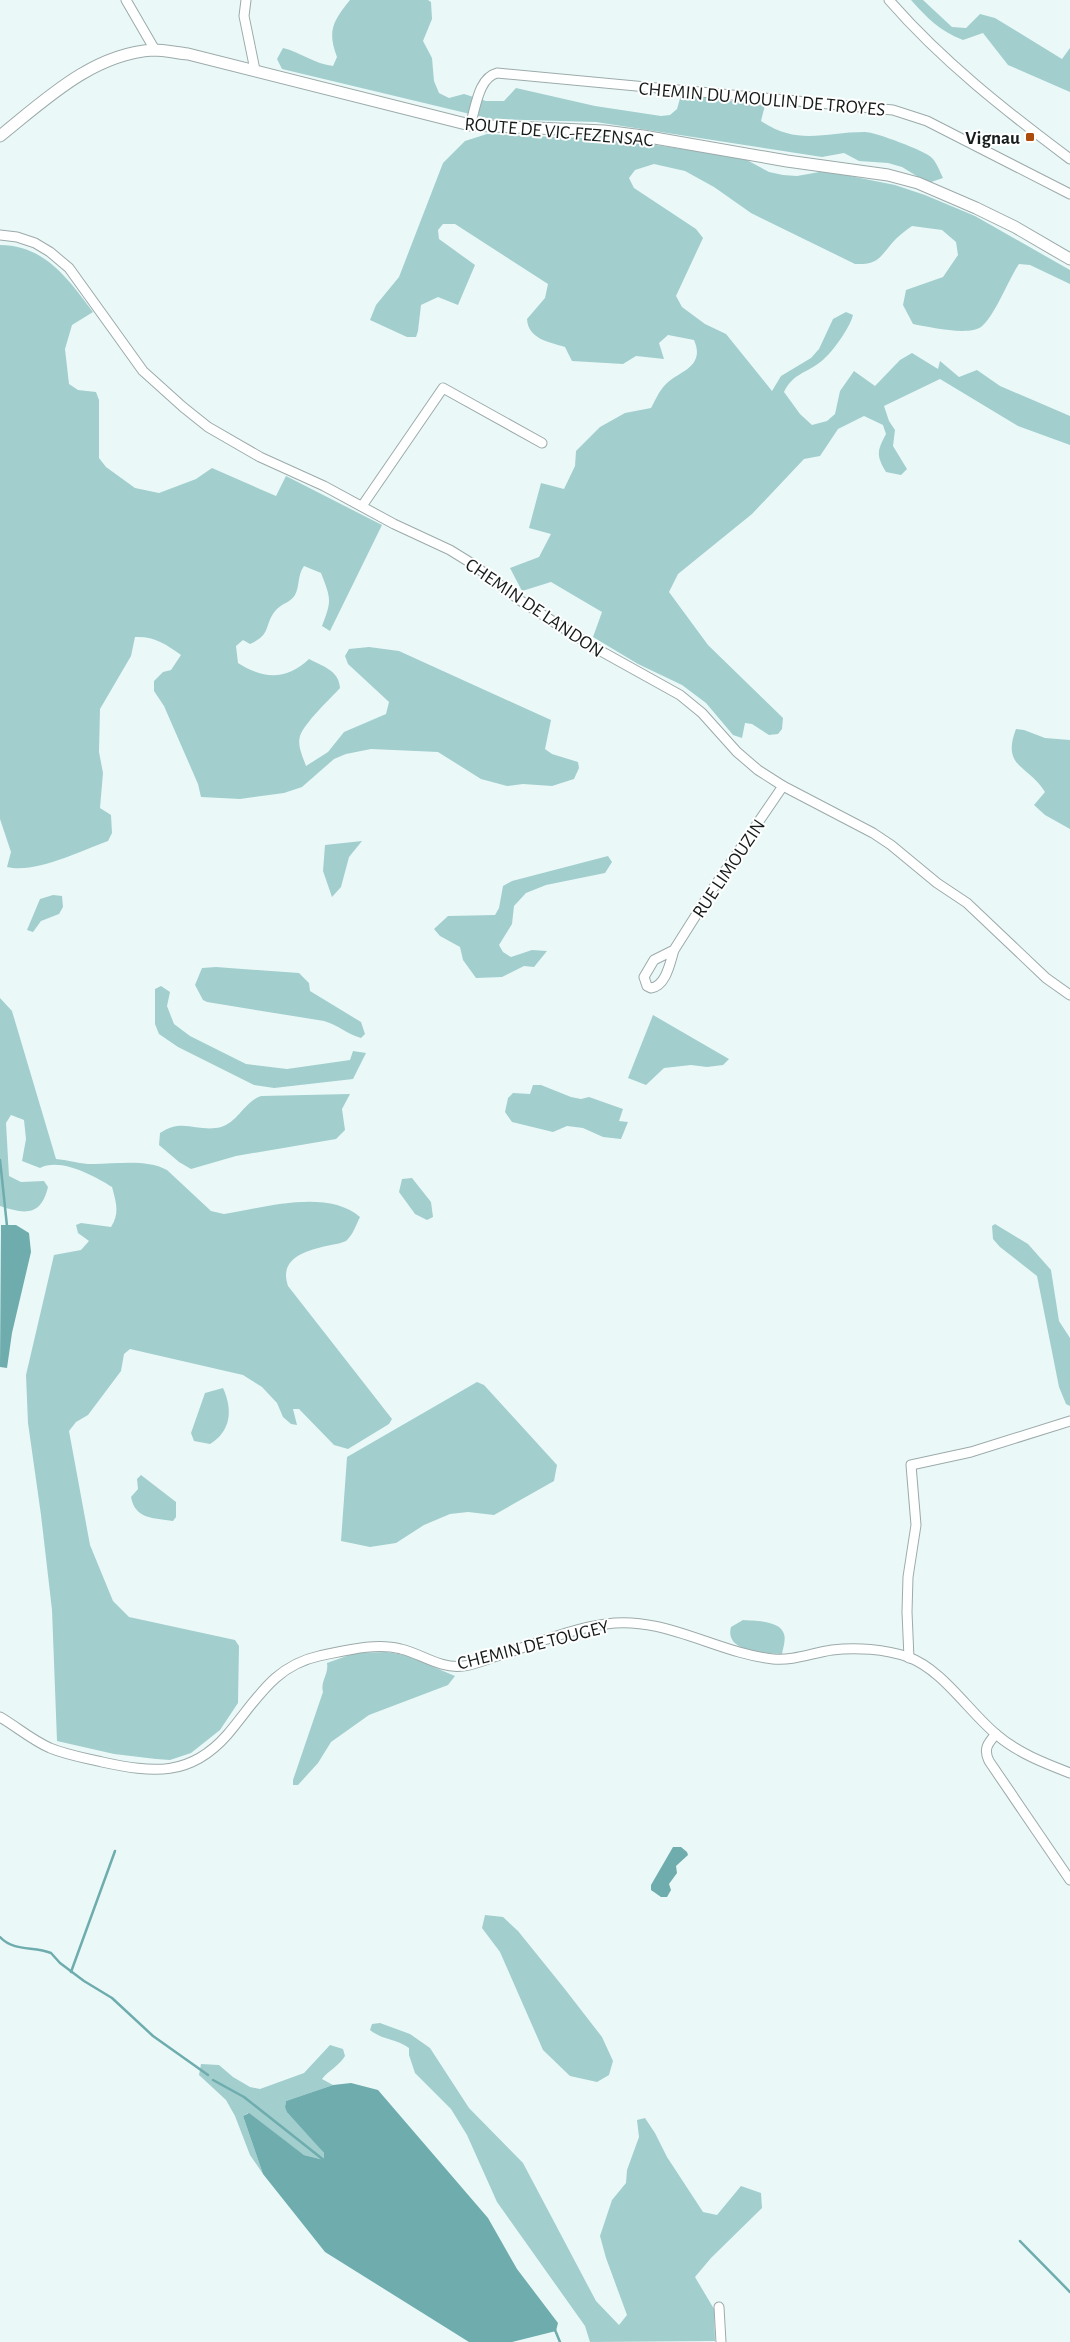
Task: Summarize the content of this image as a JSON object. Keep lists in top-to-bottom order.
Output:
{
  "streets": {
    "main road": ["ROUTE DE VIC-FEZENSAC"],
    "street": [
      "CHEMIN DU MOULIN DE TROYES",
      "CHEMIN DE LANDON",
      "RUE LIMOUZIN",
      "CHEMIN DE TOUGEY"
    ]
  },
  "crossings": [
    ["CHEMIN DU MOULIN DE TROYES", "ROUTE DE VIC-FEZENSAC"],
    ["CHEMIN DE LANDON", "RUE LIMOUZIN"]
  ],
  "places": {
    "transit": ["Vignau"]
  }
}
